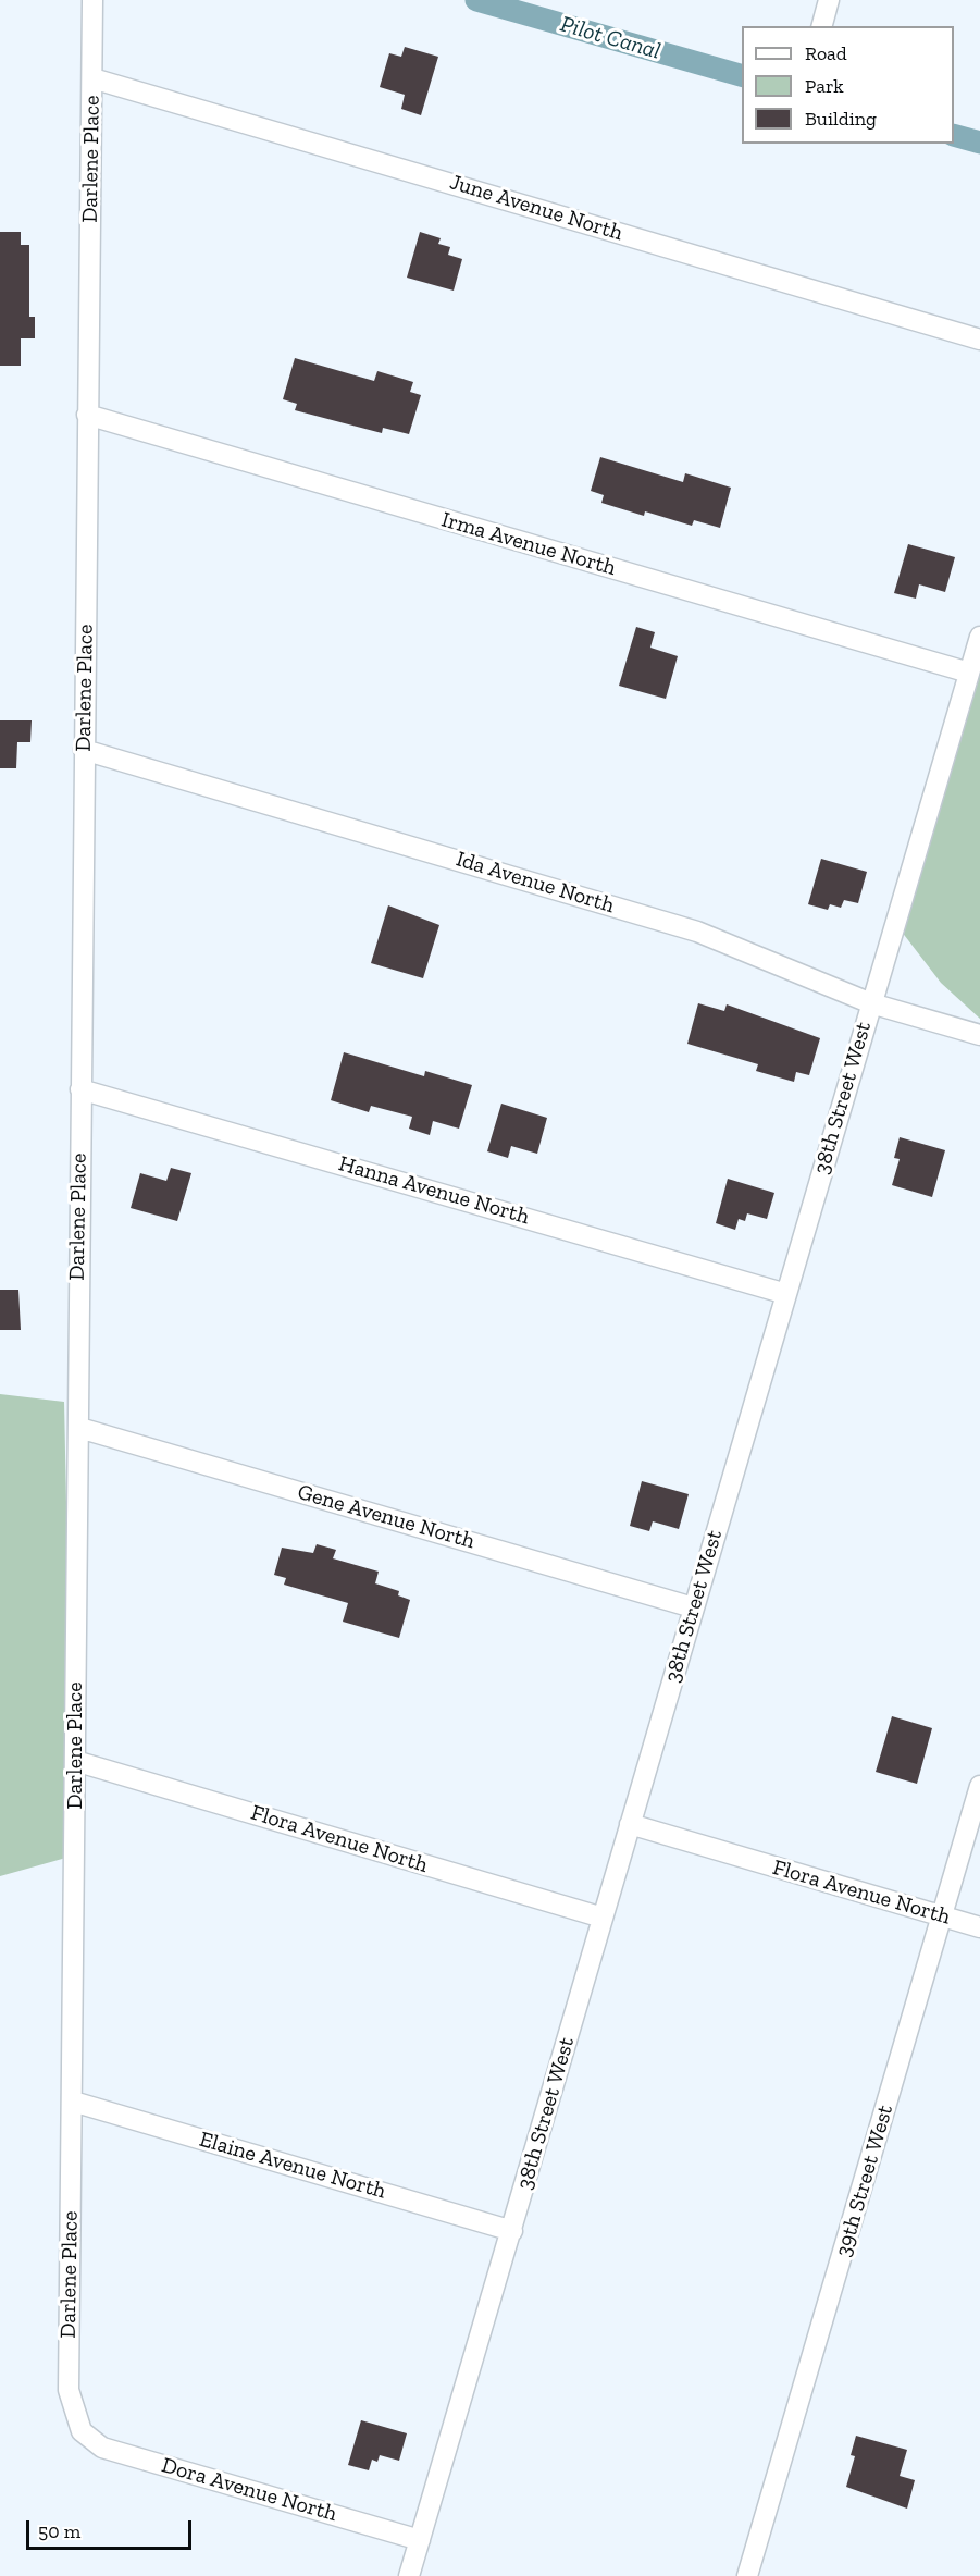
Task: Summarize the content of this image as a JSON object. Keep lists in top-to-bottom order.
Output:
{
  "streets": {
    "street": [
      "Darlene Place",
      "June Avenue North",
      "Irma Avenue North",
      "Ida Avenue North",
      "38th Street West",
      "Hanna Avenue North",
      "Gene Avenue North",
      "Flora Avenue North",
      "Elaine Avenue North",
      "39th Street West",
      "Dora Avenue North"
    ]
  },
  "crossings": [
    ["Darlene Place", "June Avenue North"],
    ["Darlene Place", "Irma Avenue North"],
    ["Darlene Place", "Ida Avenue North"],
    ["Darlene Place", "Hanna Avenue North"],
    ["Darlene Place", "Gene Avenue North"],
    ["Darlene Place", "Flora Avenue North"],
    ["Darlene Place", "Elaine Avenue North"],
    ["Darlene Place", "Dora Avenue North"],
    ["Irma Avenue North", "38th Street West"],
    ["Ida Avenue North", "38th Street West"],
    ["38th Street West", "Hanna Avenue North"],
    ["38th Street West", "Gene Avenue North"],
    ["38th Street West", "Flora Avenue North"],
    ["38th Street West", "Elaine Avenue North"],
    ["38th Street West", "Dora Avenue North"],
    ["Flora Avenue North", "39th Street West"]
  ],
  "water": ["Pilot Canal"],
  "legend": ["Road", "Park", "Building"],
  "scale_bar": "50 m"
}
